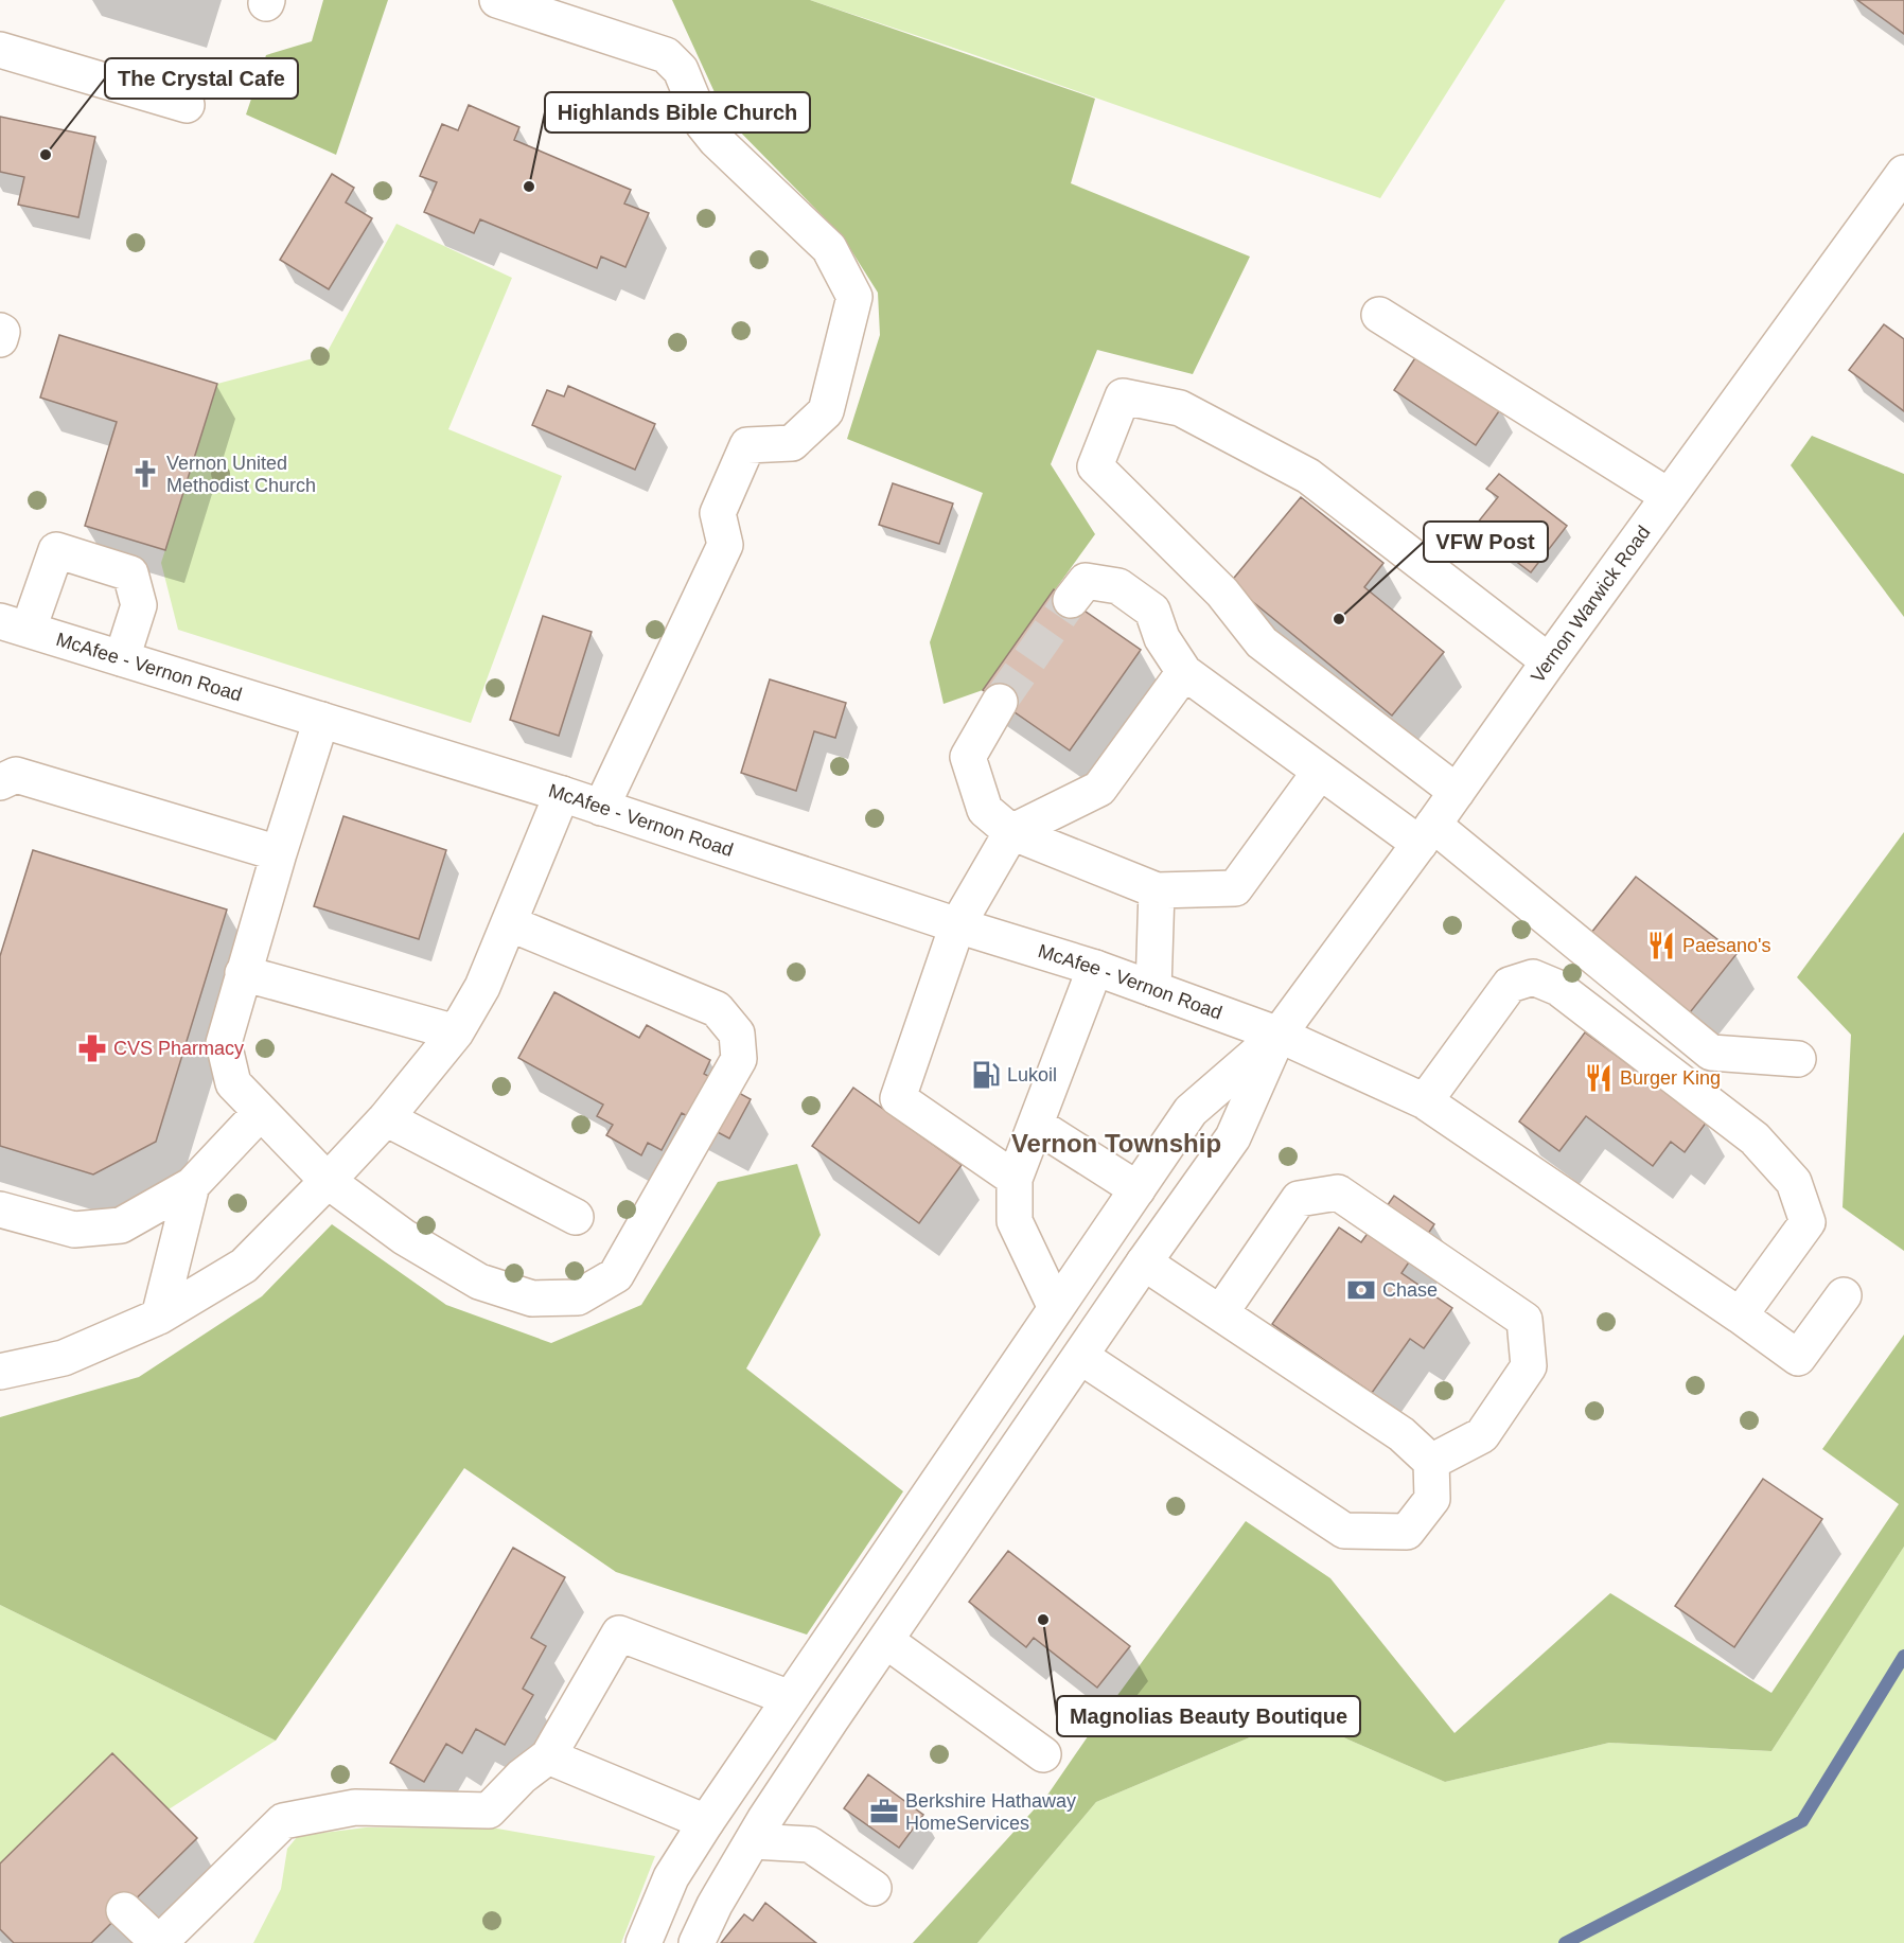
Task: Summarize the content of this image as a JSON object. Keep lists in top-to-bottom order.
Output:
{
  "streets": {
    "main road": ["Vernon Warwick Road", "McAfee - Vernon Road"]
  },
  "crossings": [
    ["Vernon Warwick Road", "McAfee - Vernon Road"]
  ],
  "districts": ["Vernon Township"],
  "places": {
    "other": [
      "The Crystal Cafe",
      "Highlands Bible Church",
      "VFW Post",
      "Magnolias Beauty Boutique"
    ],
    "church": ["Vernon United Methodist Church"],
    "restaurant": ["Paesano's", "Burger King"],
    "pharmacy": ["CVS Pharmacy"],
    "fuel station": ["Lukoil"],
    "bank": ["Chase"],
    "office": ["Berkshire Hathaway HomeServices"]
  }
}
